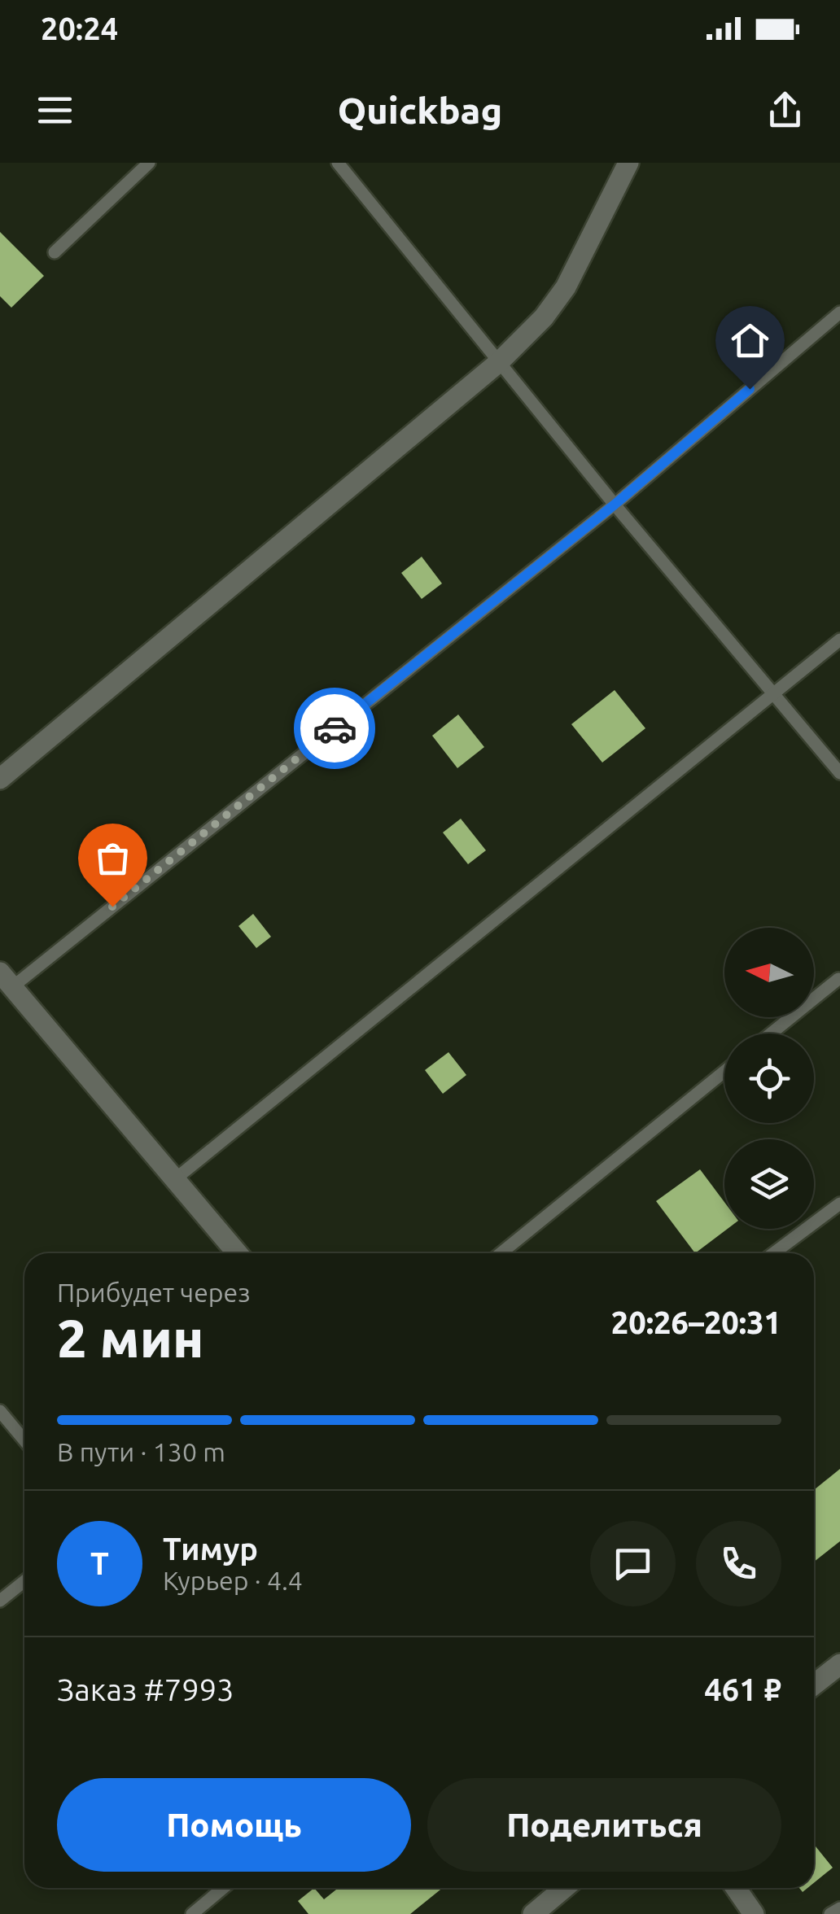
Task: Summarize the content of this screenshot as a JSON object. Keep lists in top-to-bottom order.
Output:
{
  "north": "left",
  "page": {
    "status": "20:24",
    "header": "Quickbag",
    "heading": ["2 мин", "Прибудет через", "20:26–20:31"],
    "panel": [
      "Тимур",
      "Курьер · 4.4",
      "Заказ #7993",
      "461 ₽"
    ],
    "bar": "В пути · 130 m",
    "round": "Т",
    "buttons": ["Помощь", "Поделиться"]
  }
}
